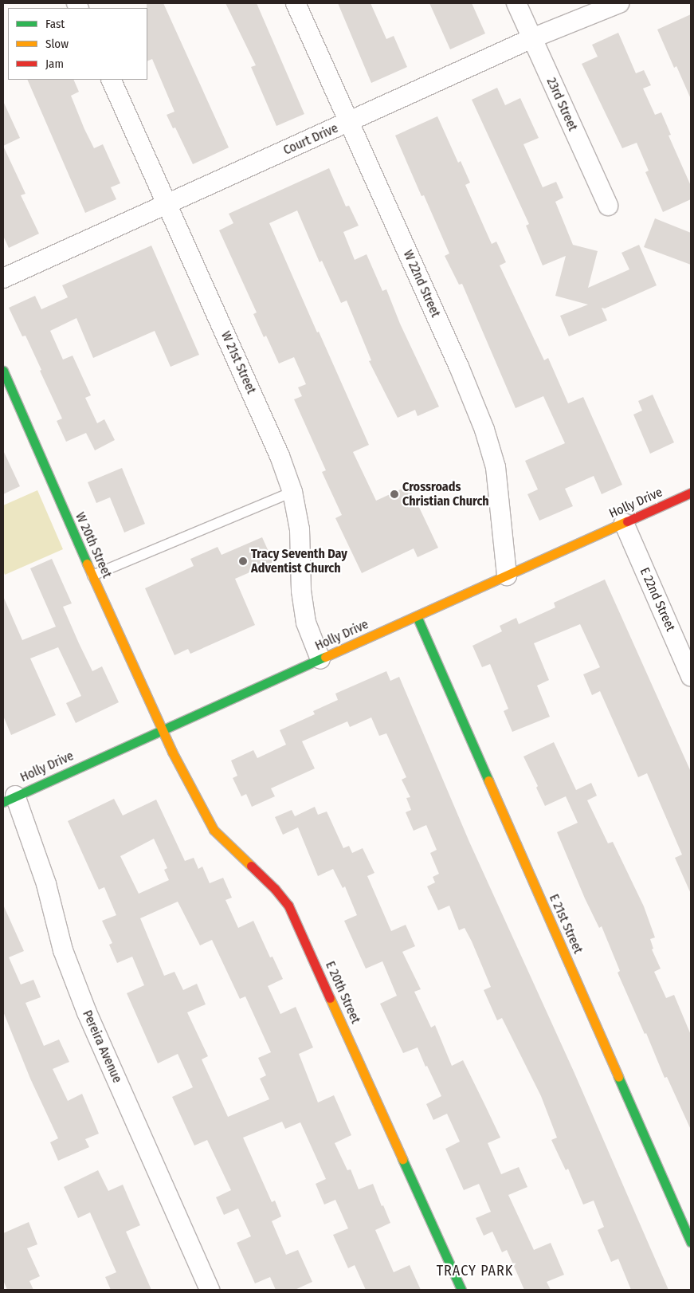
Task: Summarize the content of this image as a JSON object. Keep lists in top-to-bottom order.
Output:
{
  "streets": {
    "street": [
      "23rd Street",
      "Court Drive",
      "W 22nd Street",
      "W 21st Street",
      "Holly Drive",
      "W 20th Street",
      "E 22nd Street",
      "E 21st Street",
      "E 20th Street",
      "Pereira Avenue"
    ]
  },
  "crossings": [
    ["23rd Street", "Court Drive"],
    ["Court Drive", "W 22nd Street"],
    ["Court Drive", "W 21st Street"],
    ["W 22nd Street", "Holly Drive"],
    ["W 21st Street", "Holly Drive"],
    ["Holly Drive", "W 20th Street"],
    ["Holly Drive", "E 22nd Street"],
    ["Holly Drive", "E 21st Street"],
    ["Holly Drive", "E 20th Street"],
    ["Holly Drive", "Pereira Avenue"],
    ["W 20th Street", "E 20th Street"]
  ],
  "districts": ["TRACY PARK"],
  "places": ["Crossroads Christian Church", "Tracy Seventh Day Adventist Church"],
  "legend": ["Fast", "Slow", "Jam"]
}
